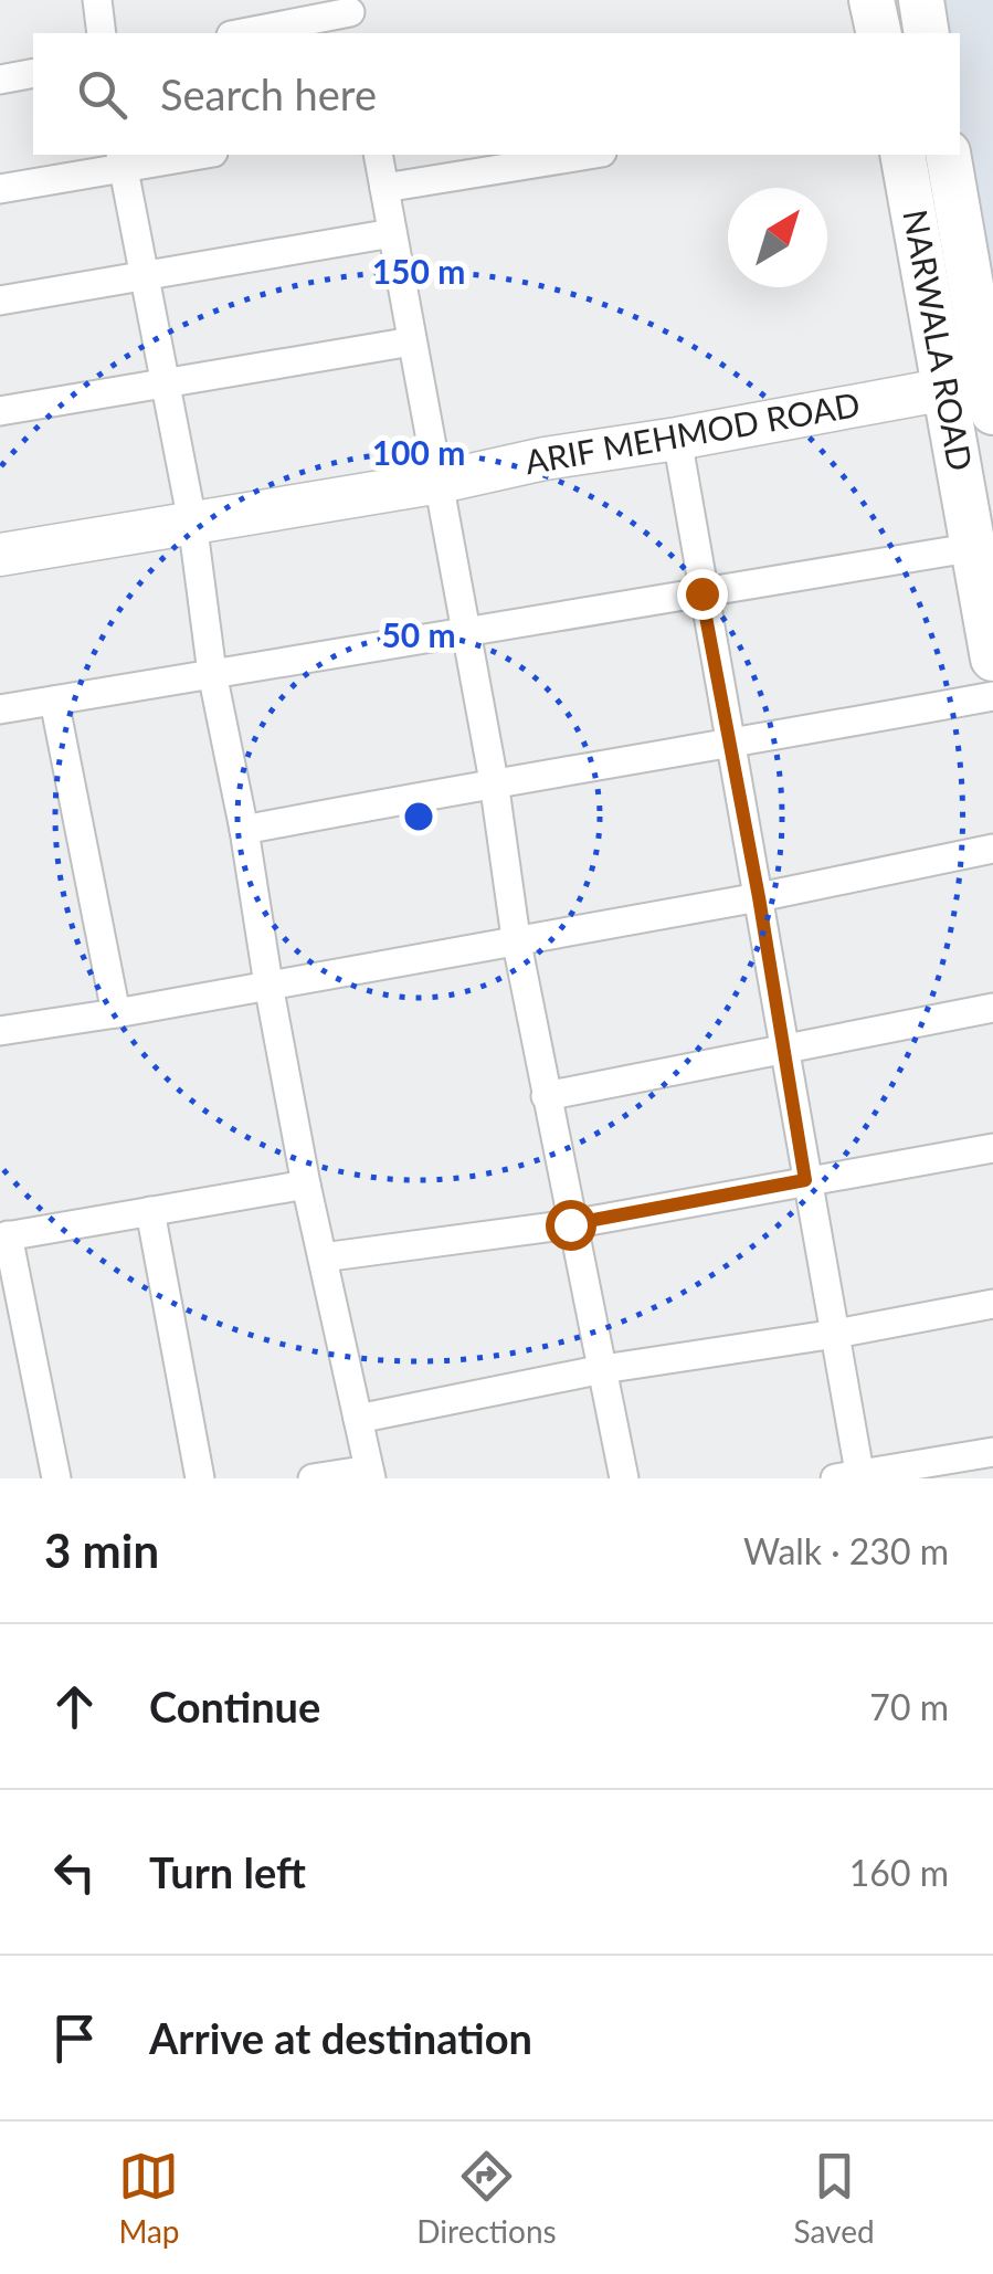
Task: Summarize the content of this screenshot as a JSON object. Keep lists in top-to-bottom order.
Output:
{
  "streets": {
    "main road": ["NARWALA ROAD"],
    "street": ["ARIF MEHMOD ROAD"]
  },
  "crossings": [
    ["NARWALA ROAD", "ARIF MEHMOD ROAD"]
  ],
  "north": "top right",
  "page": {
    "search": "Search here",
    "heading": ["3 min", "Walk · 230 m"],
    "list": [
      ["Continue", "70 m"],
      ["Turn left", "160 m"],
      "Arrive at destination"
    ],
    "nav": ["Map", "Directions", "Saved"]
  },
  "rings": ["150 m", "100 m", "50 m"]
}
